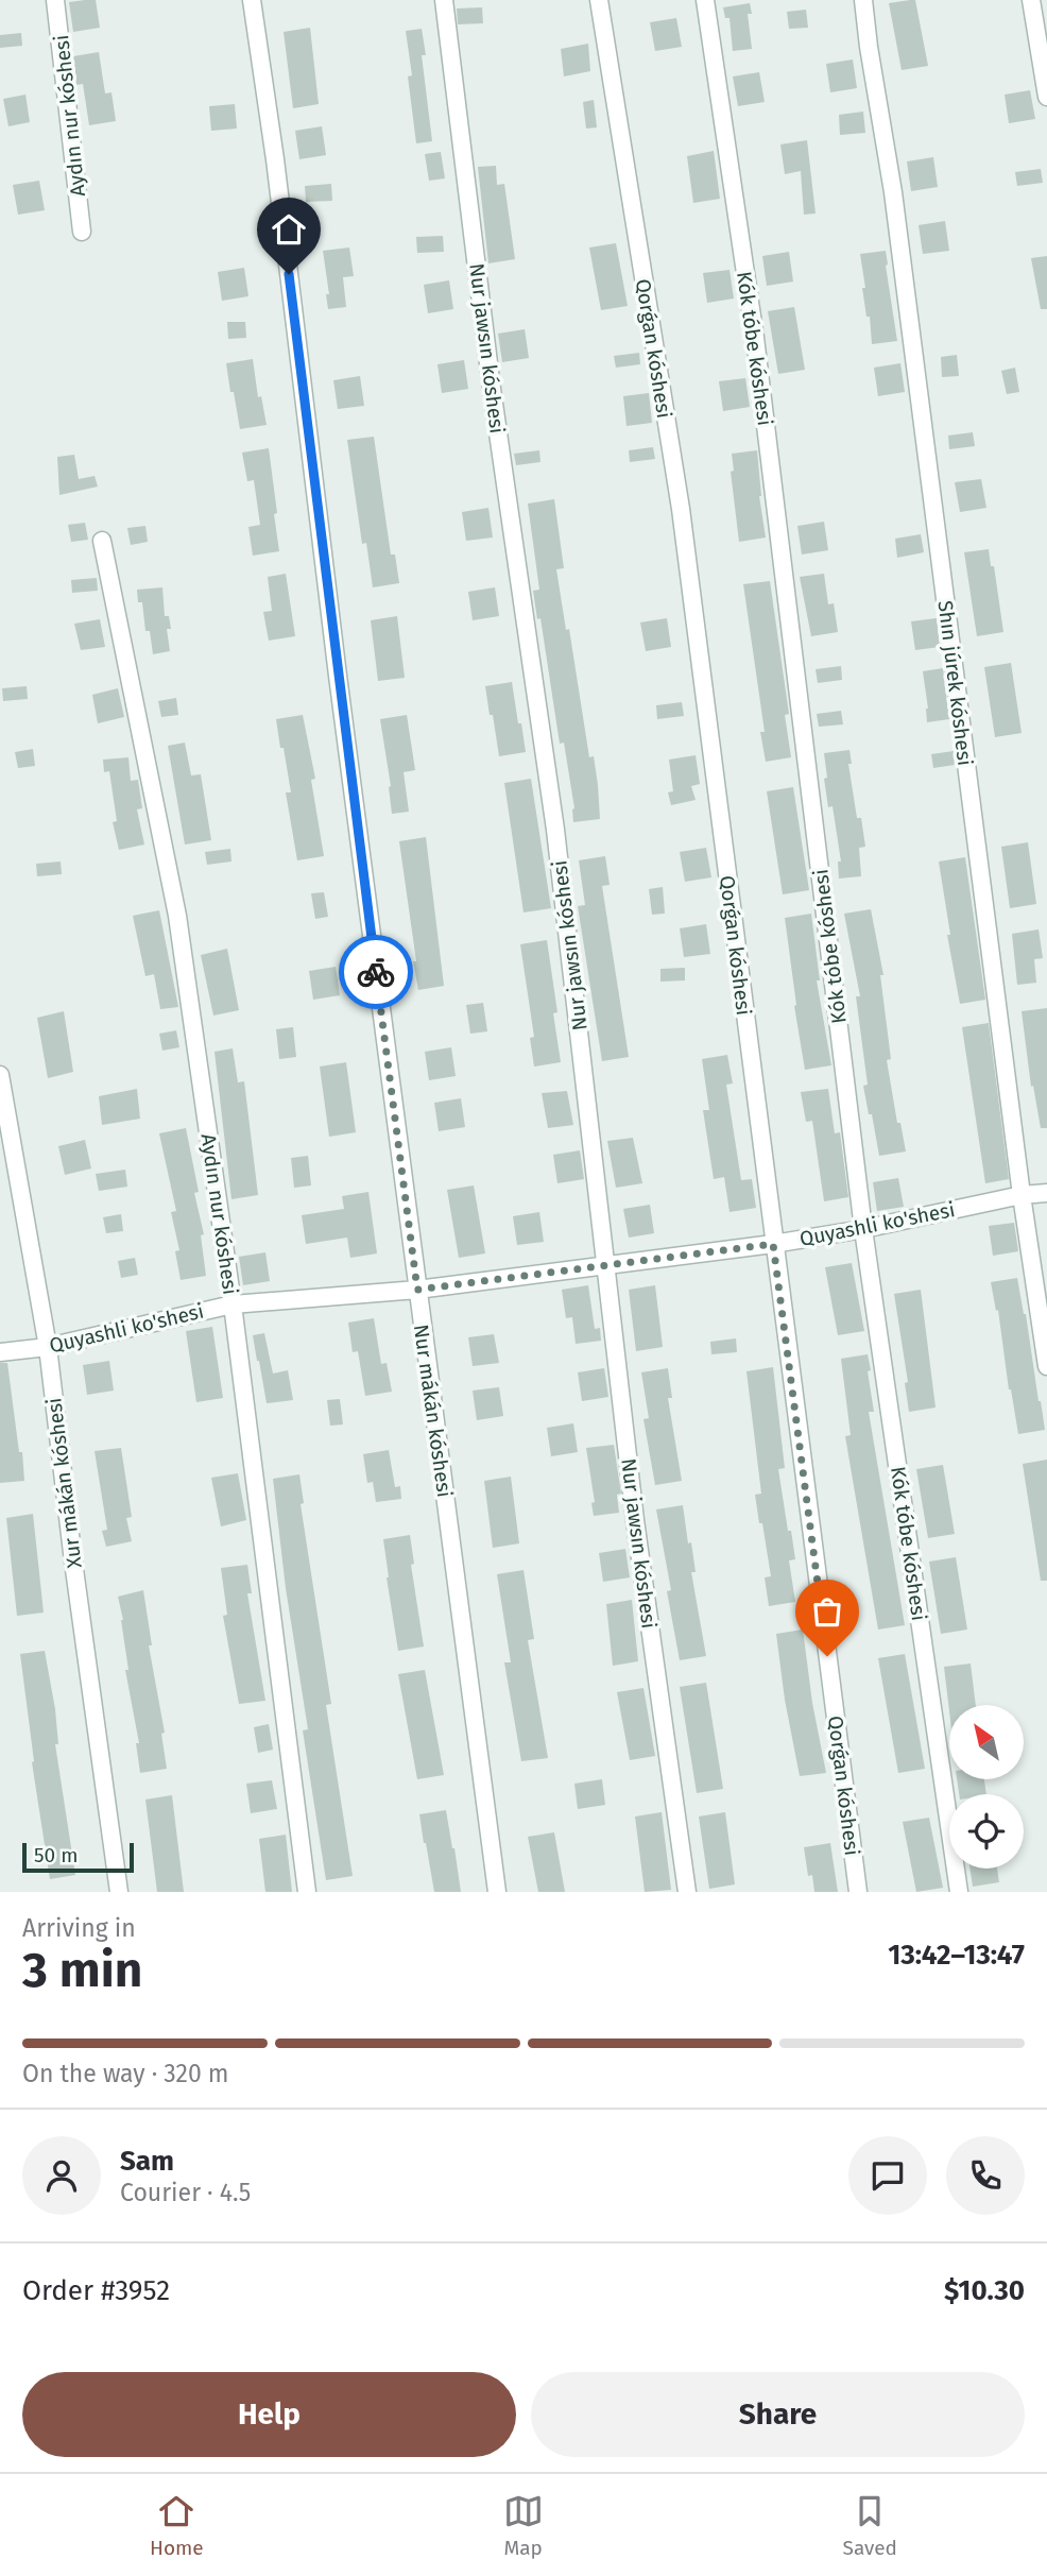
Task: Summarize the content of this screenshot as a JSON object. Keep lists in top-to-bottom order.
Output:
{
  "streets": {
    "street": [
      "Aydın nur kóshesi",
      "Nur jawsın kóshesi",
      "Qorǵan kóshesi",
      "Kók tóbe kóshesi",
      "Shın júrek kóshesi",
      "Quyashli ko'shesi",
      "Nur mákán kóshesi",
      "Xur mákán kóshesi"
    ]
  },
  "crossings": [
    ["Aydın nur kóshesi", "Quyashli ko'shesi"],
    ["Nur jawsın kóshesi", "Quyashli ko'shesi"],
    ["Qorǵan kóshesi", "Quyashli ko'shesi"],
    ["Kók tóbe kóshesi", "Quyashli ko'shesi"],
    ["Shın júrek kóshesi", "Quyashli ko'shesi"],
    ["Quyashli ko'shesi", "Nur mákán kóshesi"],
    ["Quyashli ko'shesi", "Xur mákán kóshesi"]
  ],
  "scale_bar": "50 m",
  "north": "top left",
  "page": {
    "scale": "50 m",
    "heading": ["3 min", "Arriving in", "13:42–13:47"],
    "panel": [
      "Sam",
      "Courier · 4.5",
      "Order #3952",
      "$10.30"
    ],
    "bar": "On the way · 320 m",
    "buttons": ["Help", "Share"],
    "tabs": ["Home", "Map", "Saved"]
  }
}
